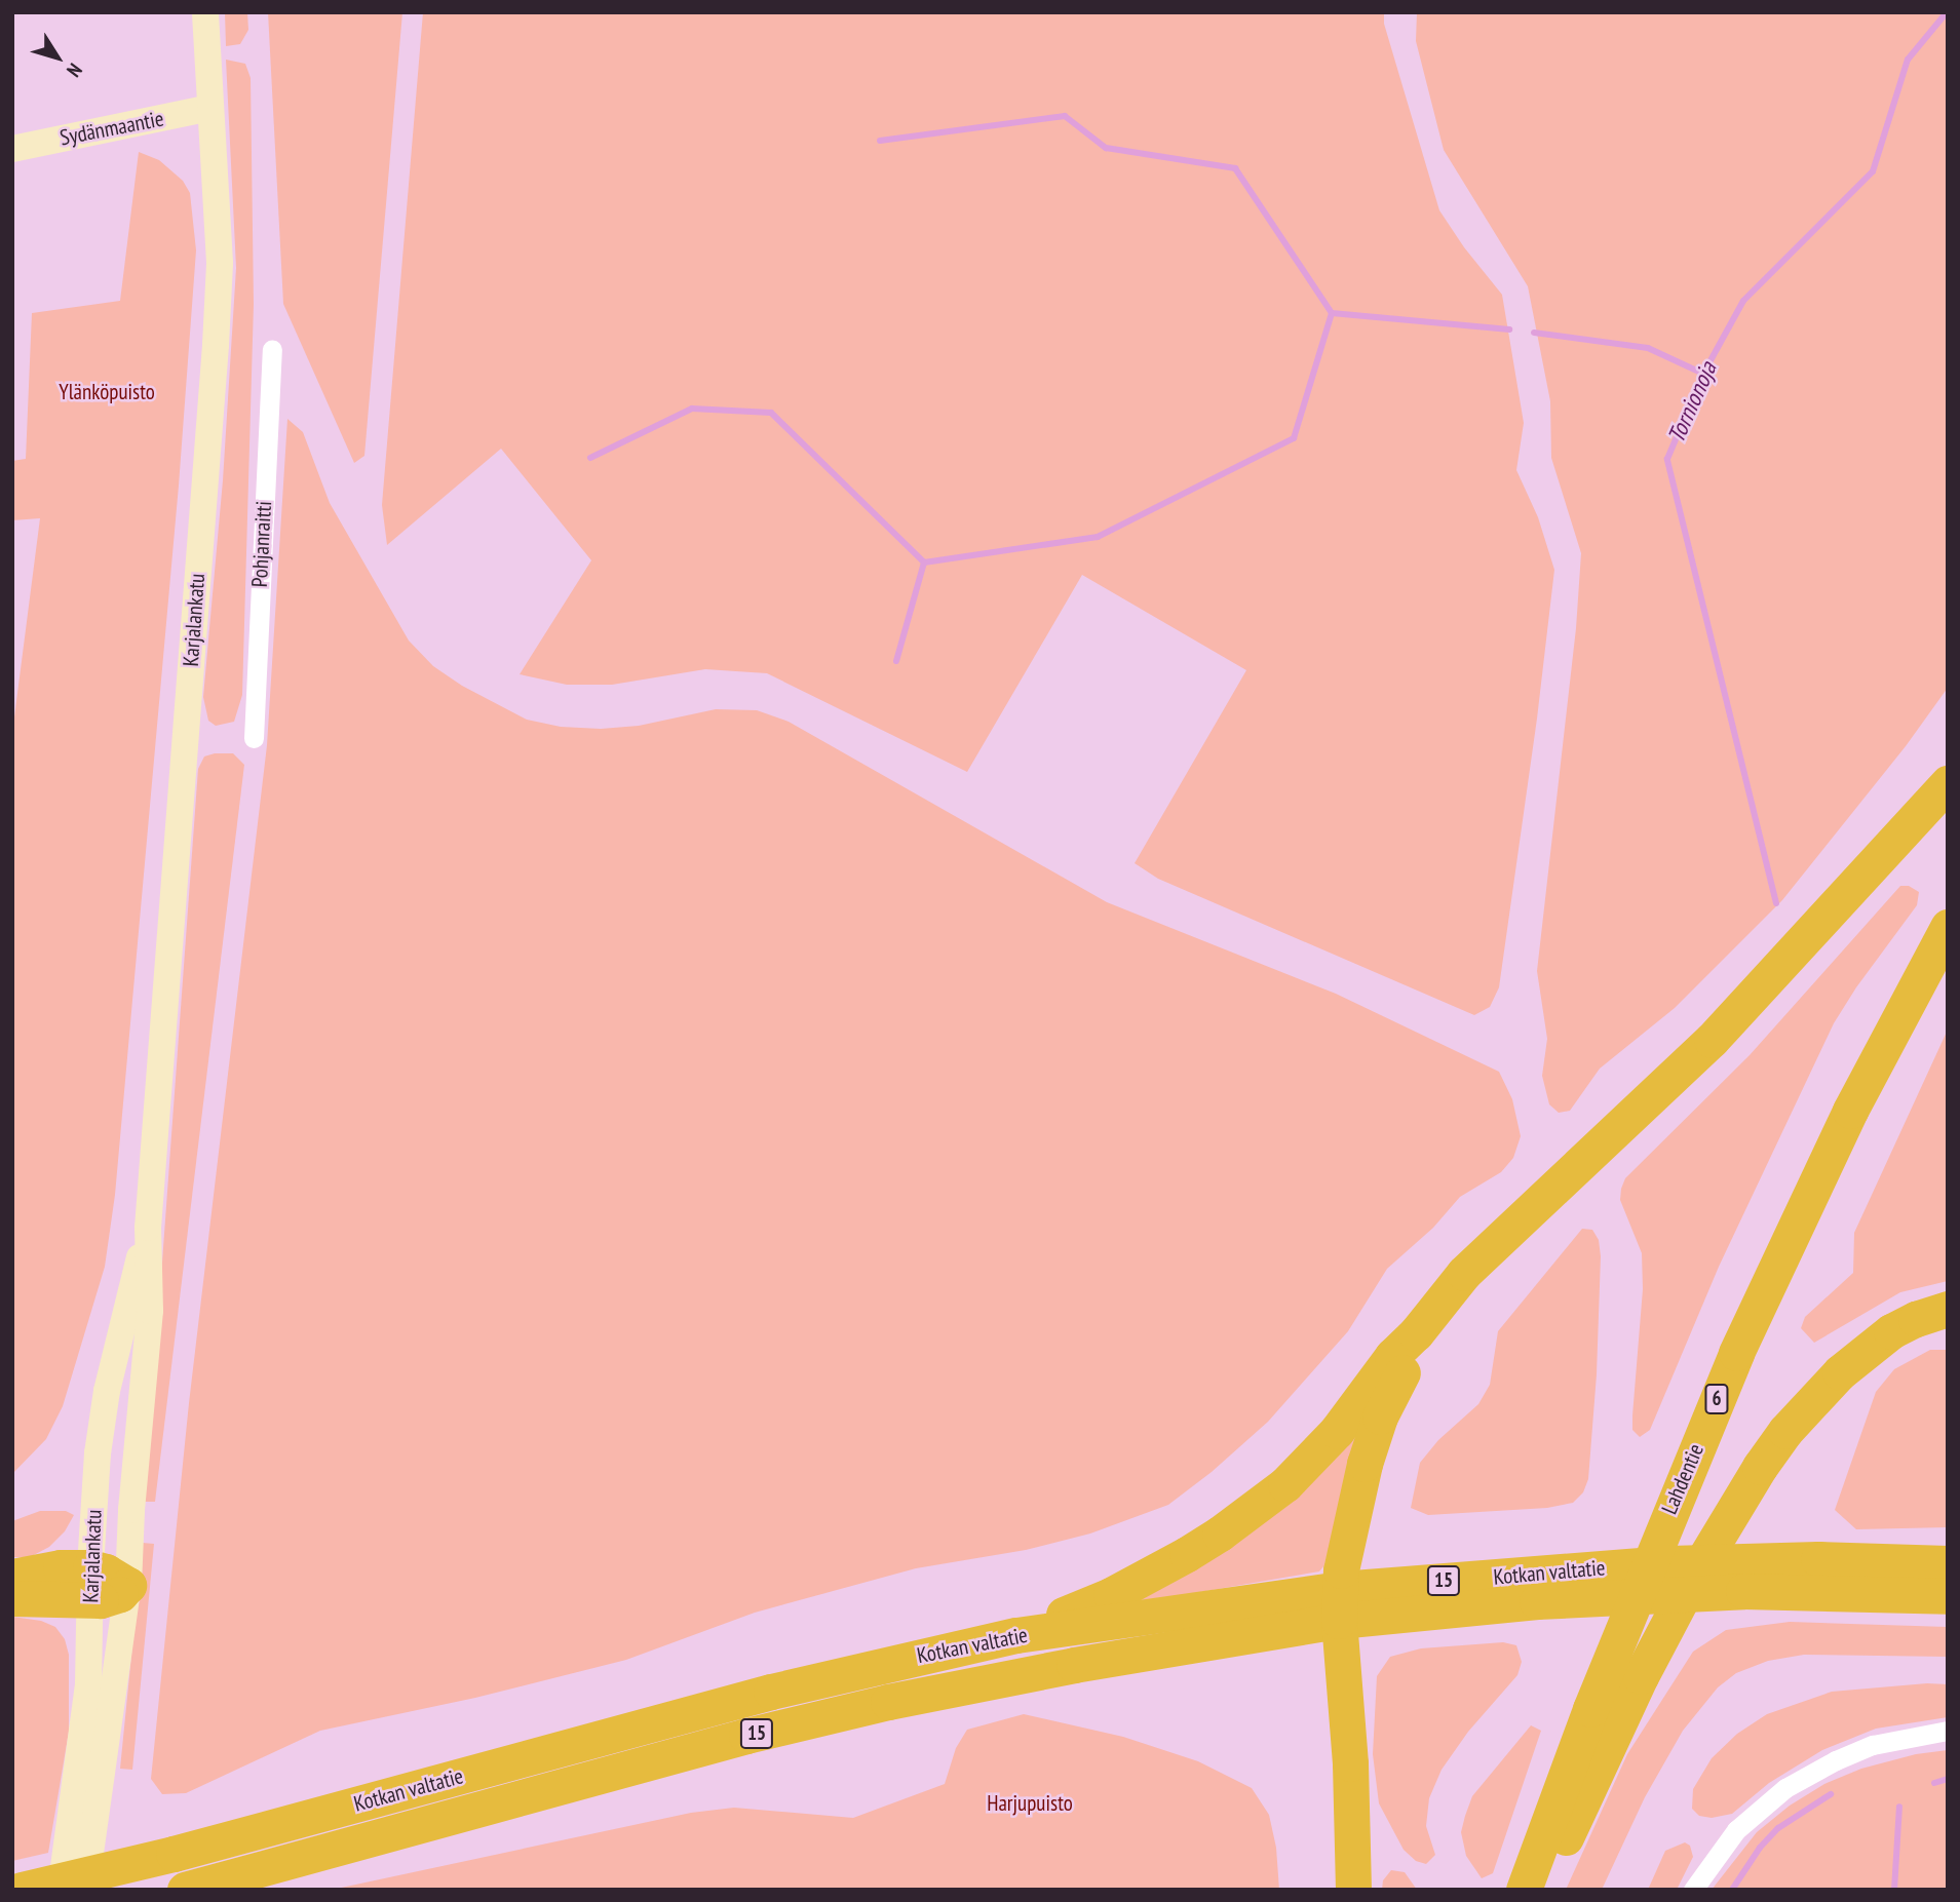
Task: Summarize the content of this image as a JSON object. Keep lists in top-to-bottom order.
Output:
{
  "streets": {
    "highway": [
      "6",
      "Lahdentie",
      "Kotkan valtatie",
      "15"
    ],
    "main road": ["Sydänmaantie", "Karjalankatu"],
    "street": ["Pohjanraitti"]
  },
  "crossings": [
    ["Sydänmaantie", "Karjalankatu"]
  ],
  "water": ["Tornionoja"],
  "parks": ["Ylänköpuisto", "Harjupuisto"],
  "north": "bottom right"
}
